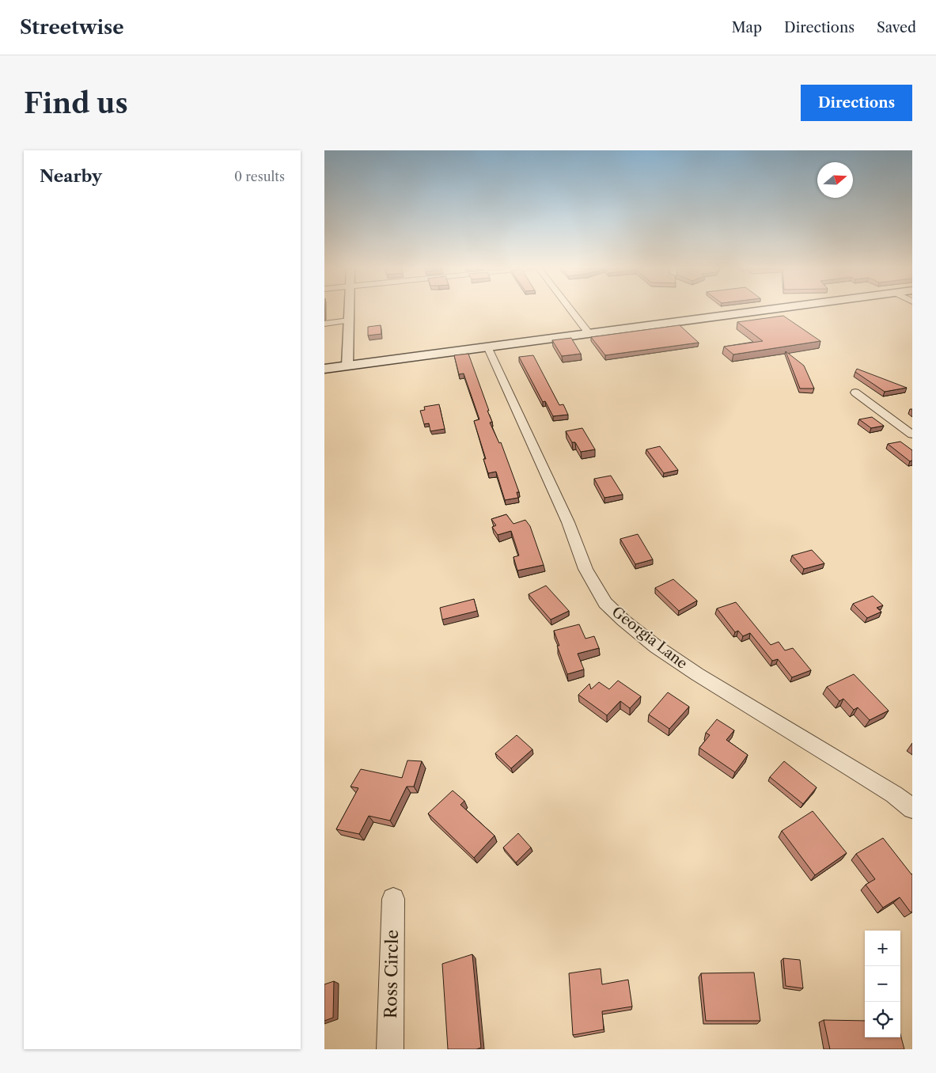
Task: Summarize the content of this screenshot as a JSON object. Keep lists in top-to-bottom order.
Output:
{
  "streets": {
    "street": ["Georgia Lane", "Ross Circle"]
  },
  "north": "right",
  "page": {
    "header": "Streetwise",
    "nav": ["Map", "Directions", "Saved"],
    "buttons": "Directions",
    "title": "Find us",
    "heading": ["Nearby", "0 results"],
    "map_buttons": ["+", "−"]
  }
}
